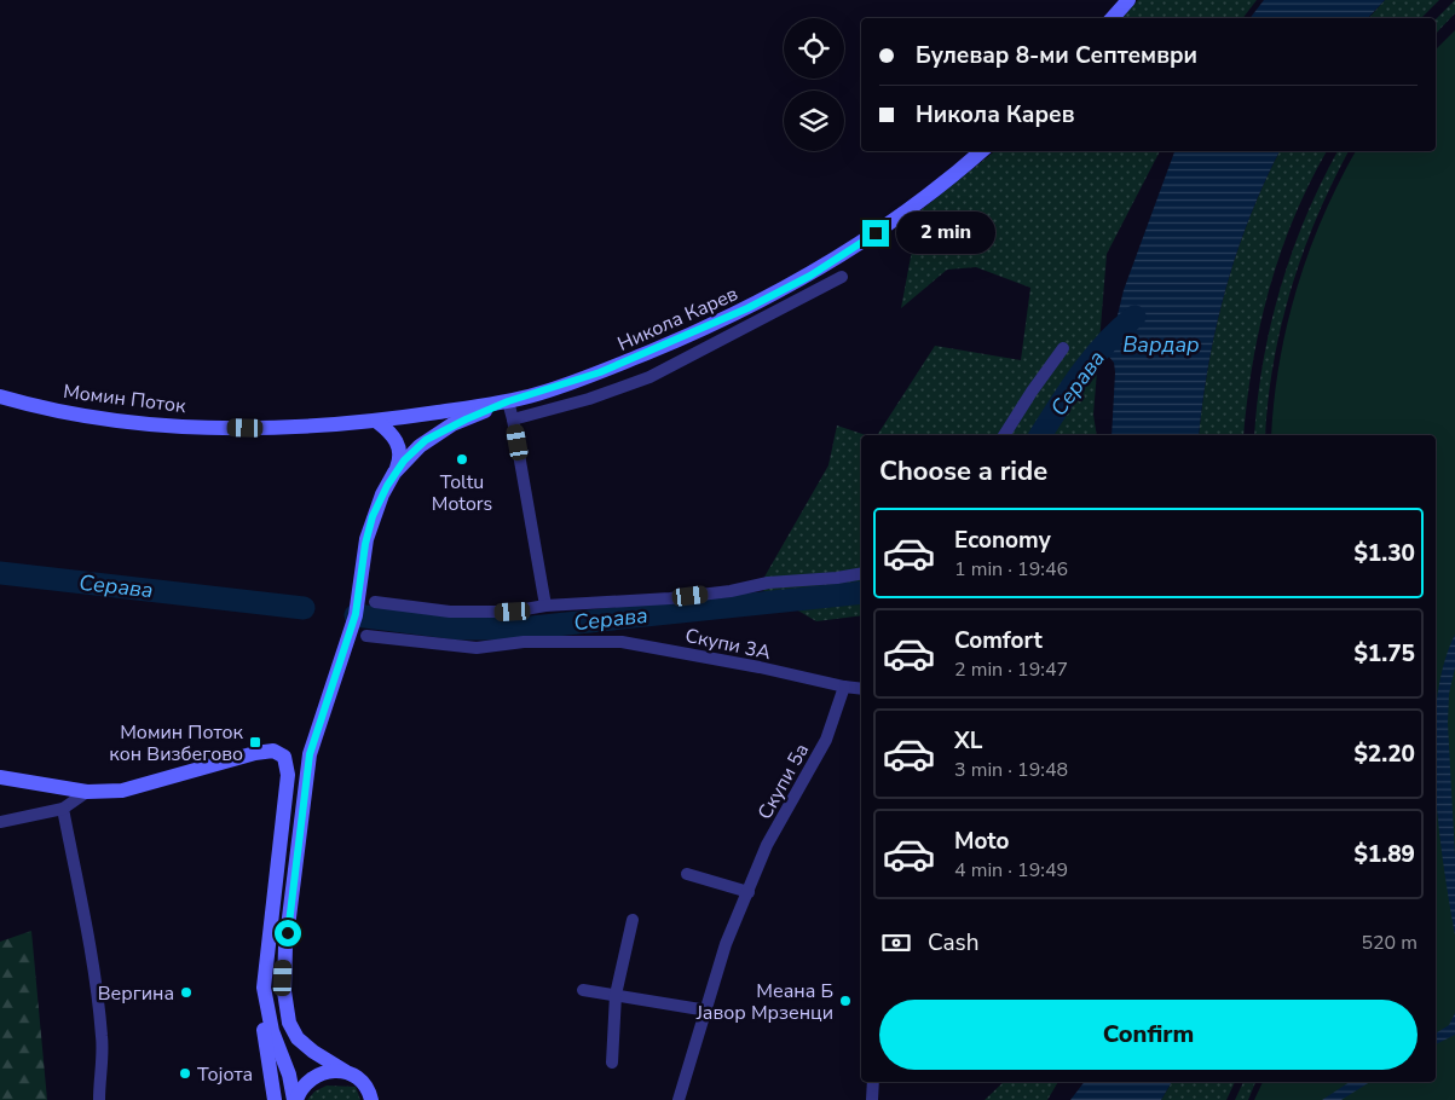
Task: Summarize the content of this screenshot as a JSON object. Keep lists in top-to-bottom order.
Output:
{
  "streets": {
    "street": [
      "Никола Карев",
      "Момин Поток",
      "Скупи 3А",
      "Скупи 5а"
    ]
  },
  "crossings": [
    ["Никола Карев", "Момин Поток"],
    ["Скупи 3А", "Скупи 5а"]
  ],
  "water": ["Вардар", "Серава"],
  "places": {
    "other": [
      "Toltu Motors",
      "Вергина",
      "Меана Б Јавор Мрзенци",
      "Тојота"
    ],
    "transit": ["Момин Поток кон Визбегово"]
  },
  "page": {
    "banner": ["Булевар 8-ми Септември", "Никола Карев"],
    "bubble": "2 min",
    "heading": "Choose a ride",
    "list": [
      {
        "name": "Economy",
        "note": "1 min · 19:46",
        "value": "$1.30"
      },
      {
        "name": "Comfort",
        "note": "2 min · 19:47",
        "value": "$1.75"
      },
      {
        "name": "XL",
        "note": "3 min · 19:48",
        "value": "$2.20"
      },
      {
        "name": "Moto",
        "note": "4 min · 19:49",
        "value": "$1.89"
      }
    ],
    "pay": ["Cash", "520 m"],
    "buttons": "Confirm"
  }
}
